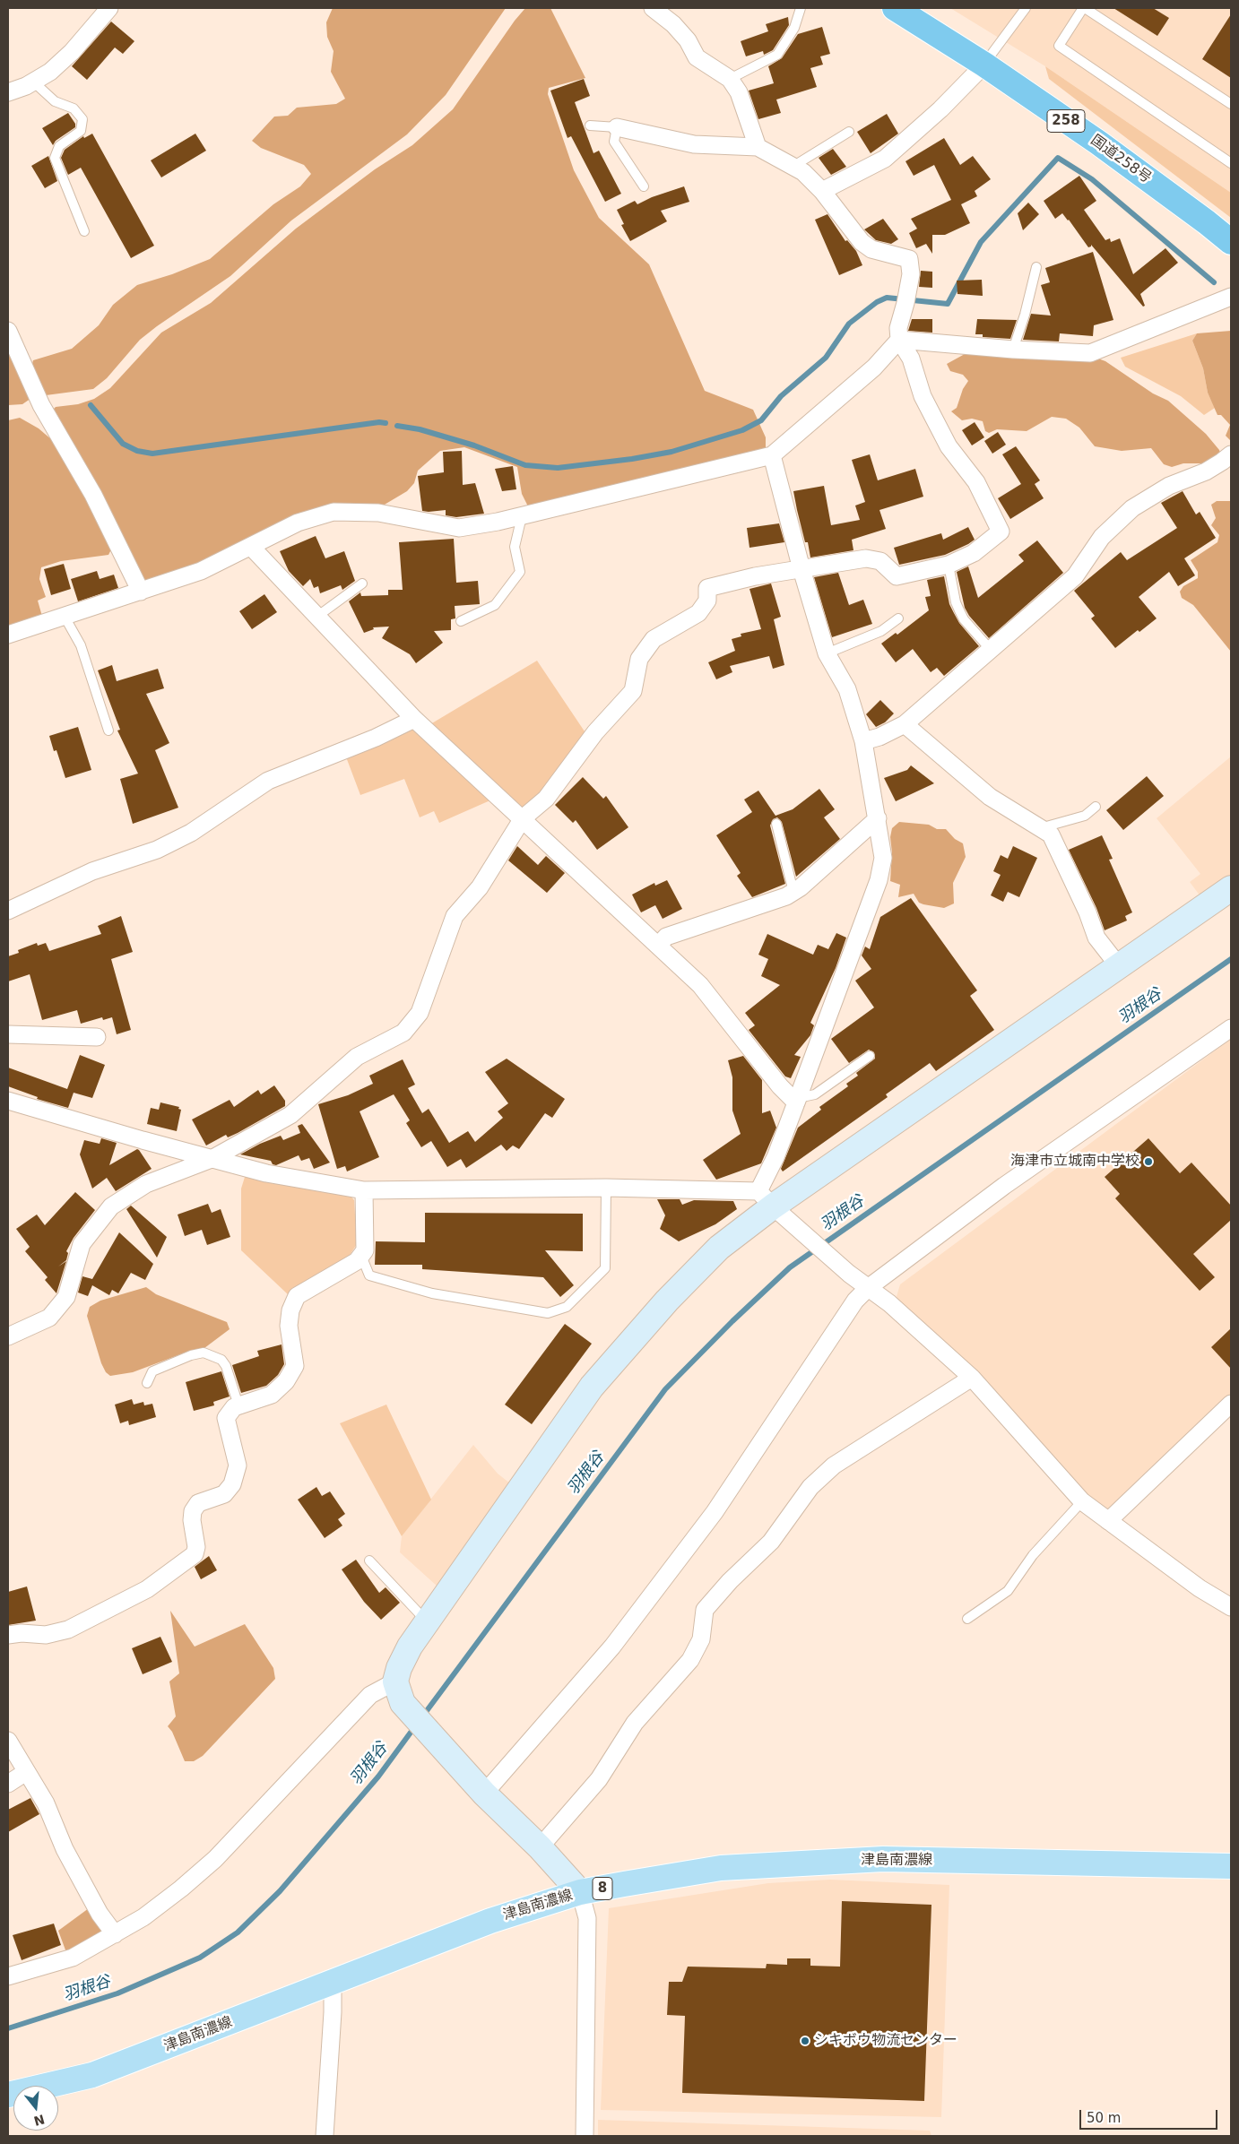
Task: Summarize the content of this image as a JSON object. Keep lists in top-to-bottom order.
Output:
{
  "streets": {
    "highway": ["258", "国道258号"],
    "main road": ["津島南濃線", "8"]
  },
  "water": ["羽根谷"],
  "places": ["海津市立城南中学校", "シキボウ物流センター"],
  "scale_bar": "50 m",
  "north": "bottom"
}
